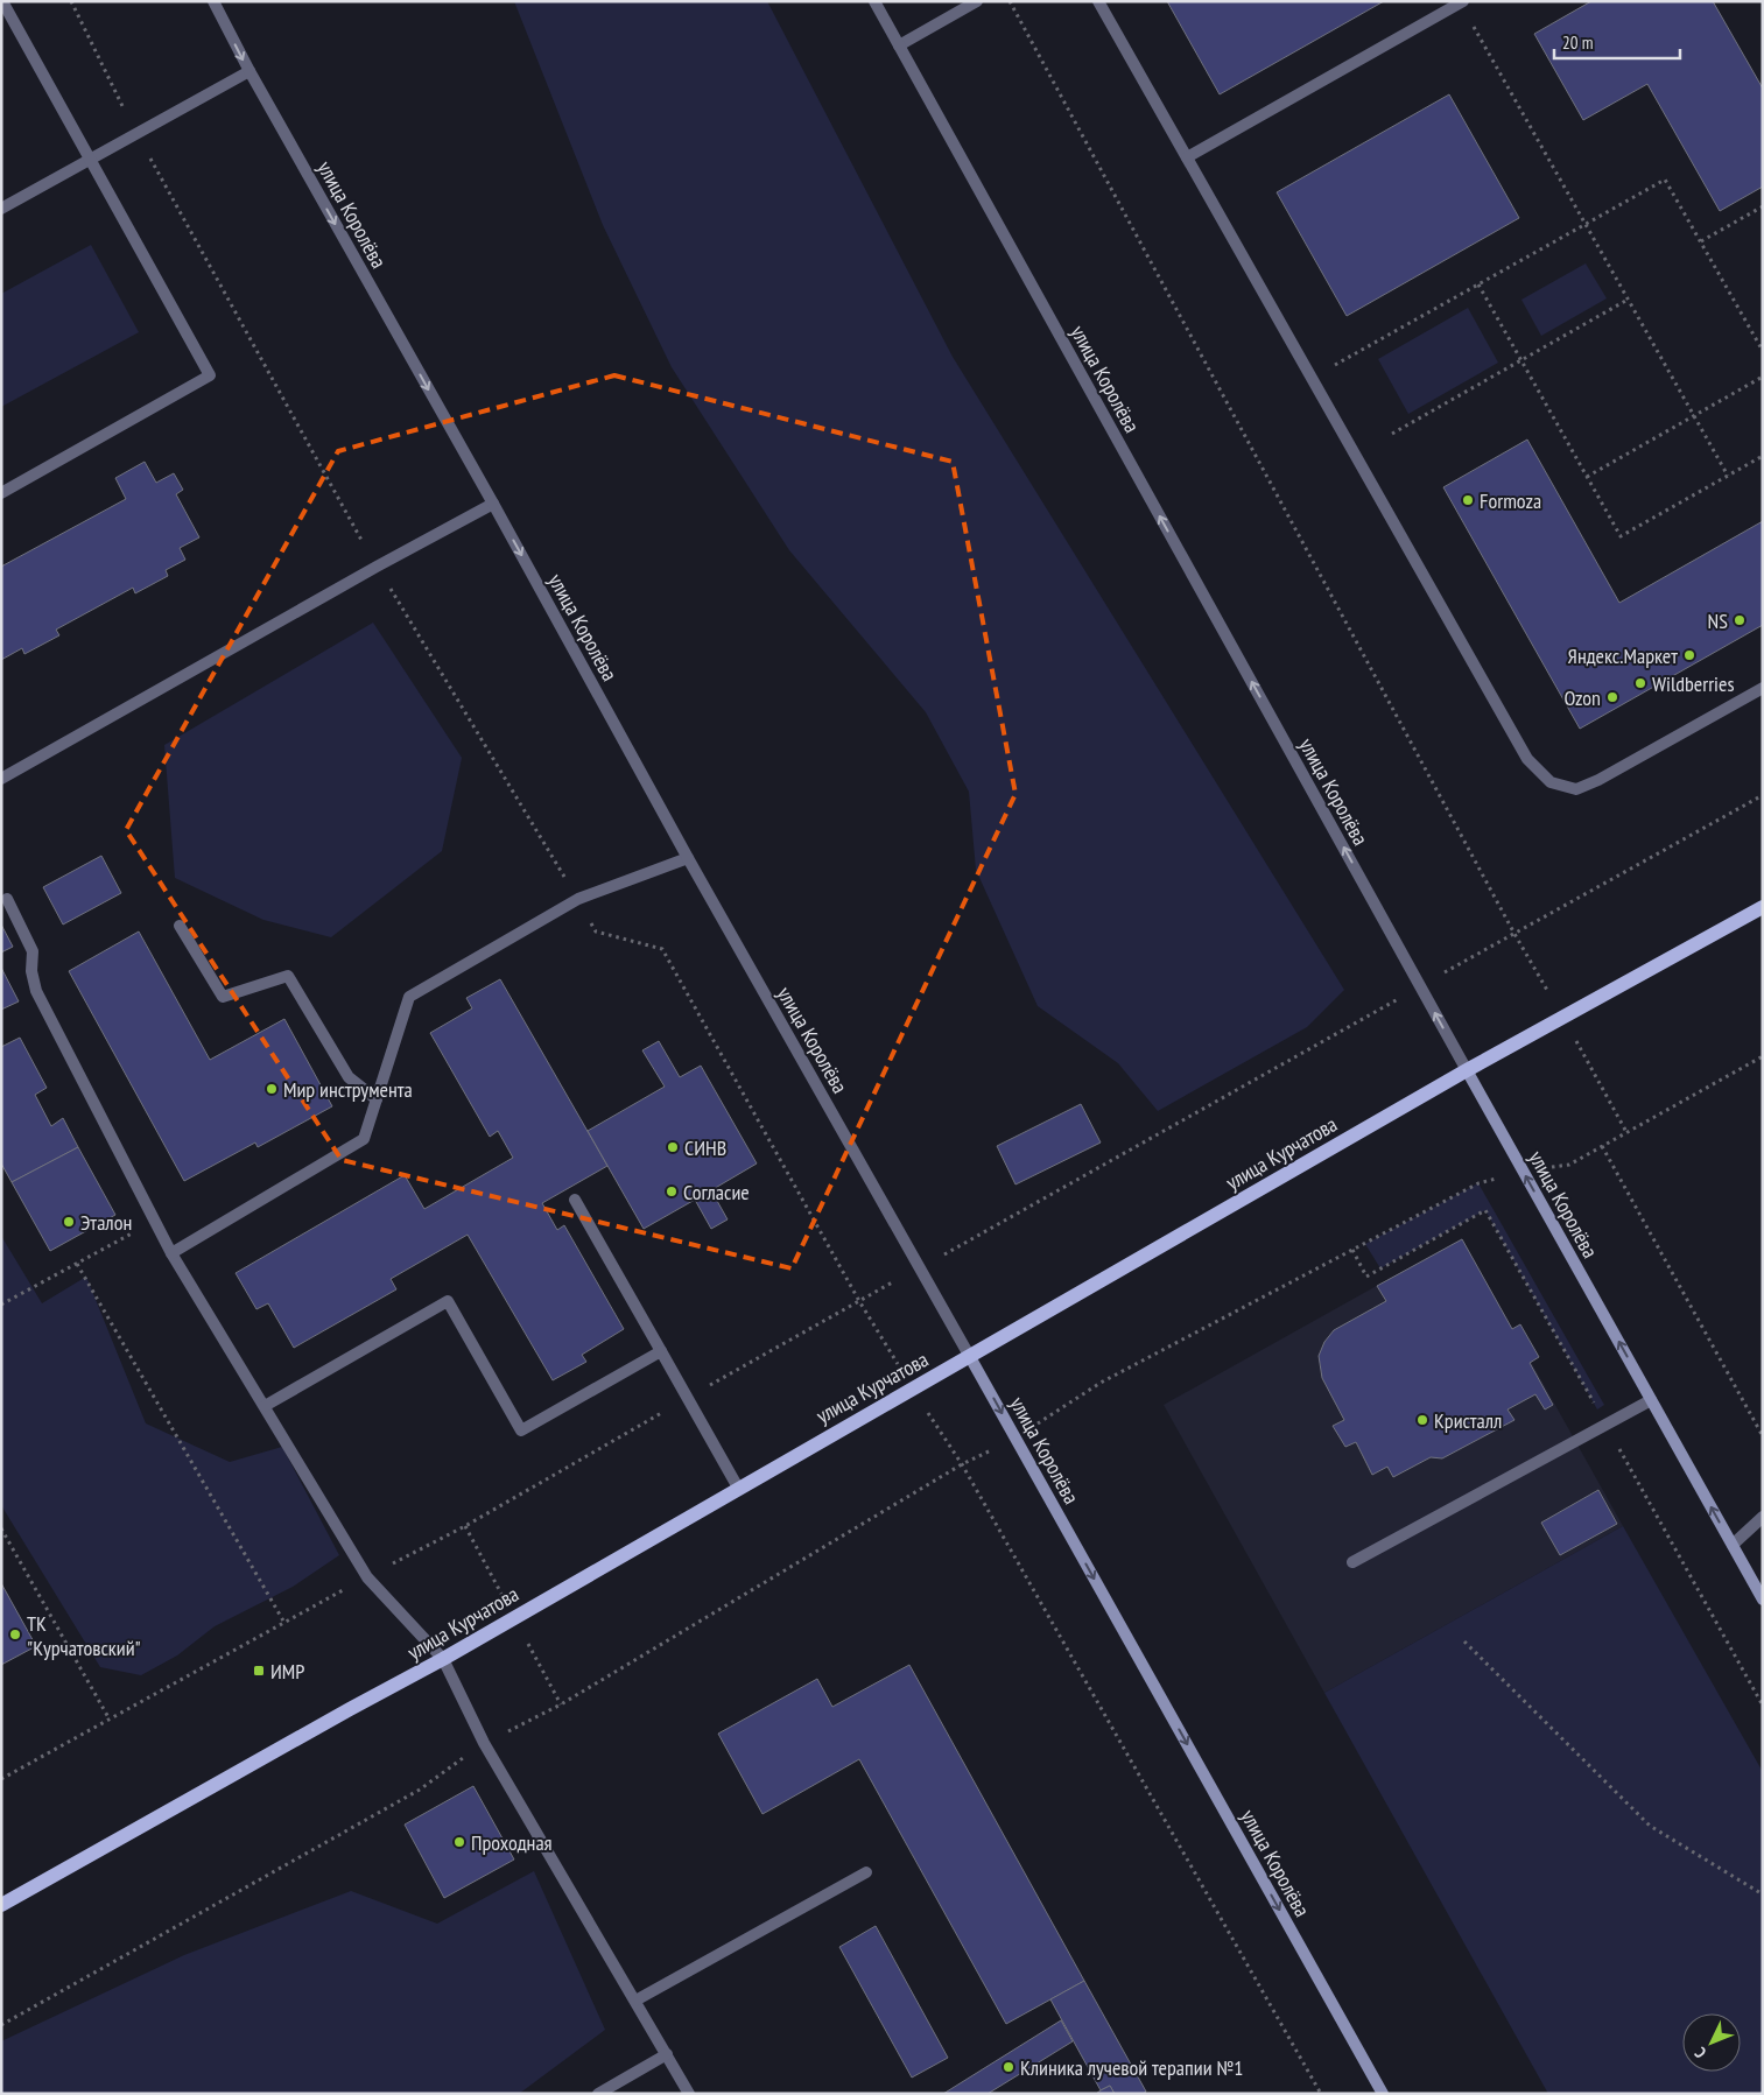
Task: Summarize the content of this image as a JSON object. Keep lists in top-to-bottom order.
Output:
{
  "streets": {
    "main road": ["улица Королёва", "улица Курчатова"]
  },
  "crossings": [
    ["улица Королёва", "улица Курчатова"]
  ],
  "places": {
    "other": [
      "Formoza",
      "NS",
      "Яндекс.Маркет",
      "Wildberries",
      "Ozon",
      "Мир инструмента",
      "СИНВ",
      "Согласие",
      "Эталон",
      "Кристалл",
      "ТК \"Курчатовский\"",
      "Проходная",
      "Клиника лучевой терапии №1"
    ],
    "transit": ["ИМР"]
  },
  "scale_bar": "20 m",
  "north": "bottom left"
}
